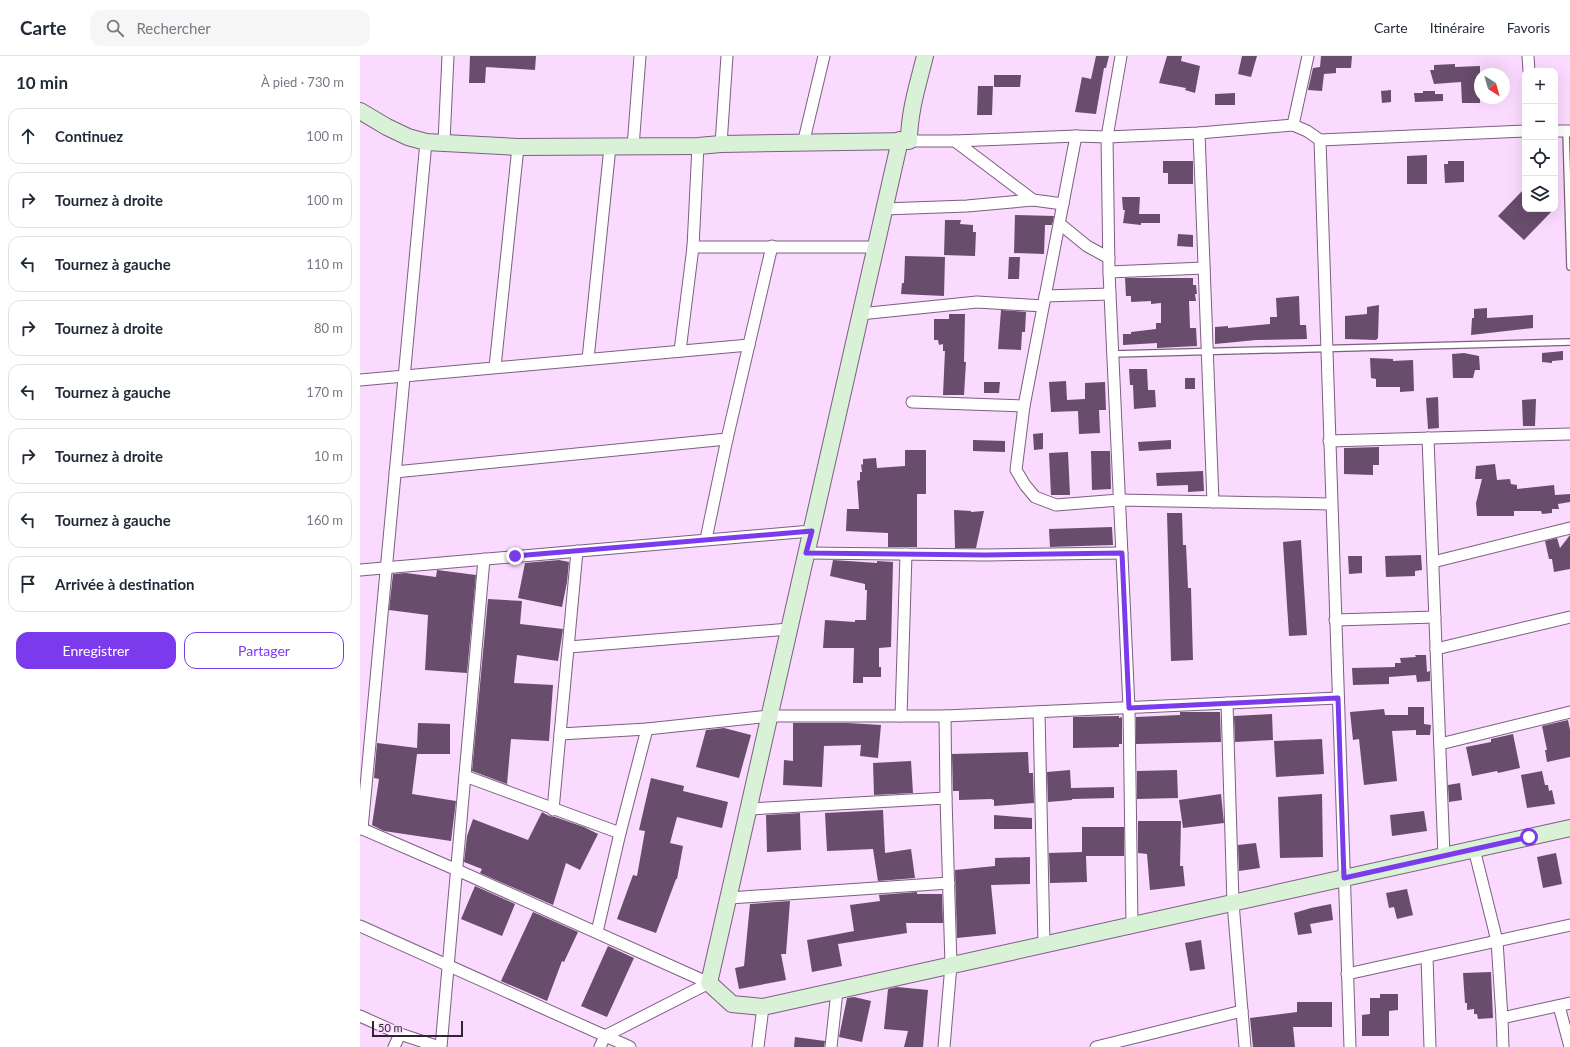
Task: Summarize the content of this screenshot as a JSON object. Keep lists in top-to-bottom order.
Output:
{
  "scale_bar": "50 m",
  "north": "bottom right",
  "page": {
    "header": "Carte",
    "search": "Rechercher",
    "nav": ["Carte", "Itinéraire", "Favoris"],
    "heading": ["10 min", "À pied · 730 m"],
    "map_buttons": ["+", "−"],
    "list": [
      ["Continuez", "100 m"],
      ["Tournez à droite", "100 m"],
      ["Tournez à gauche", "110 m"],
      ["Tournez à droite", "80 m"],
      ["Tournez à gauche", "170 m"],
      ["Tournez à droite", "10 m"],
      ["Tournez à gauche", "160 m"],
      "Arrivée à destination"
    ],
    "buttons": ["Enregistrer", "Partager"],
    "scale": "50 m"
  }
}
